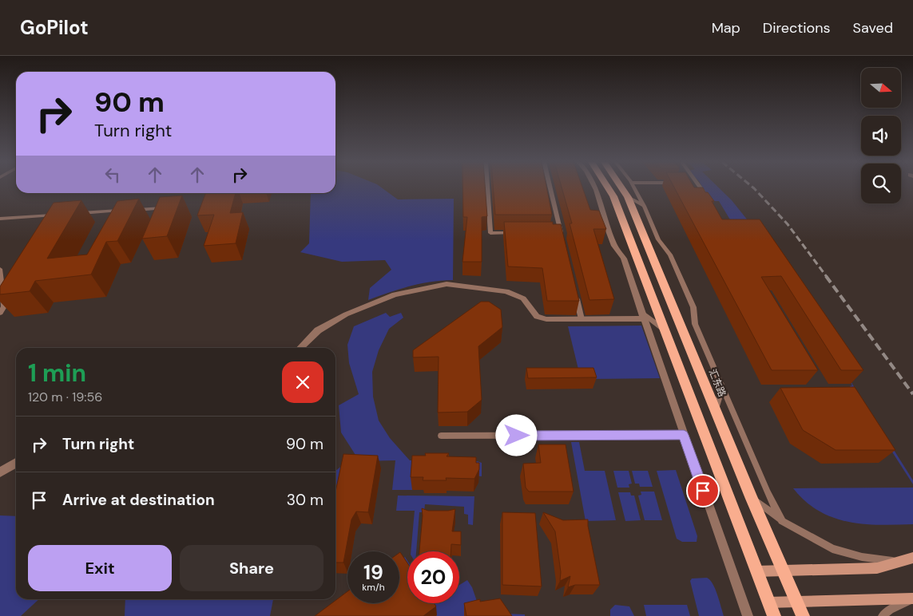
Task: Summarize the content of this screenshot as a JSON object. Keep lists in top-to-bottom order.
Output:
{
  "streets": {
    "main road": ["汇东路"]
  },
  "north": "right",
  "page": {
    "header": "GoPilot",
    "nav": ["Map", "Directions", "Saved"],
    "turn": ["90 m", "Turn right"],
    "heading": ["1 min", "120 m · 19:56"],
    "list": [
      {
        "name": "Turn right",
        "value": "90 m"
      },
      {
        "name": "Arrive at destination",
        "value": "30 m"
      }
    ],
    "buttons": ["Exit", "Share"],
    "speed": "19 km/h",
    "limit": "20"
  }
}
